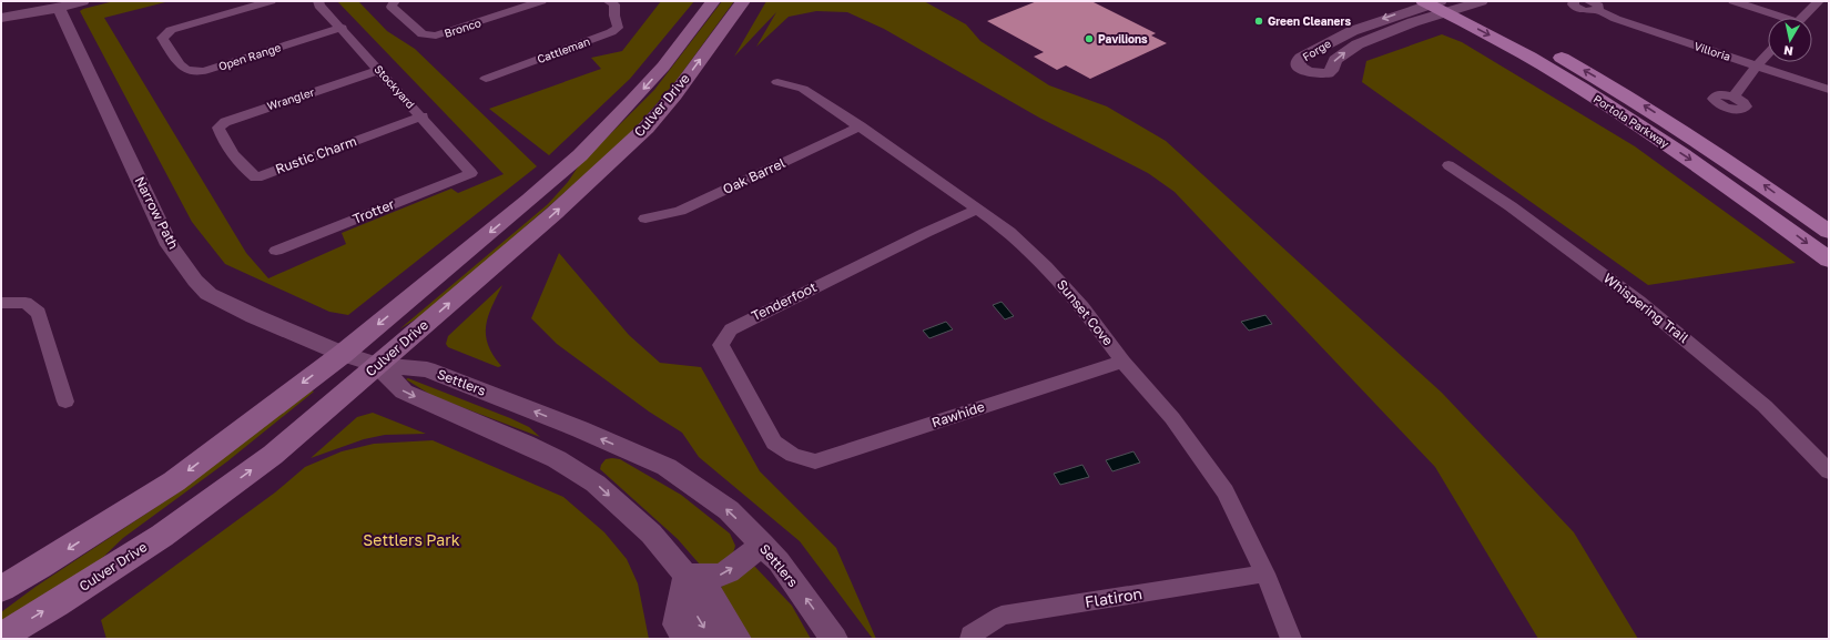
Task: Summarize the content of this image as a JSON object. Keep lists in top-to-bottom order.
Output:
{
  "streets": {
    "main road": ["Culver Drive", "Portola Parkway"],
    "street": [
      "Bronco",
      "Cattleman",
      "Forge",
      "Villoria",
      "Open Range",
      "Stockyard",
      "Wrangler",
      "Rustic Charm",
      "Oak Barrel",
      "Trotter",
      "Narrow Path",
      "Tenderfoot",
      "Whispering Trail",
      "Sunset Cove",
      "Settlers",
      "Rawhide",
      "Flatiron"
    ]
  },
  "crossings": [
    ["Forge", "Portola Parkway"],
    ["Open Range", "Stockyard"],
    ["Stockyard", "Wrangler"],
    ["Stockyard", "Rustic Charm"],
    ["Stockyard", "Trotter"],
    ["Wrangler", "Rustic Charm"],
    ["Culver Drive", "Narrow Path"],
    ["Culver Drive", "Settlers"],
    ["Oak Barrel", "Sunset Cove"],
    ["Narrow Path", "Settlers"],
    ["Tenderfoot", "Sunset Cove"],
    ["Tenderfoot", "Rawhide"],
    ["Sunset Cove", "Rawhide"],
    ["Sunset Cove", "Flatiron"]
  ],
  "parks": ["Settlers Park"],
  "places": ["Green Cleaners", "Pavilions"],
  "north": "bottom"
}
